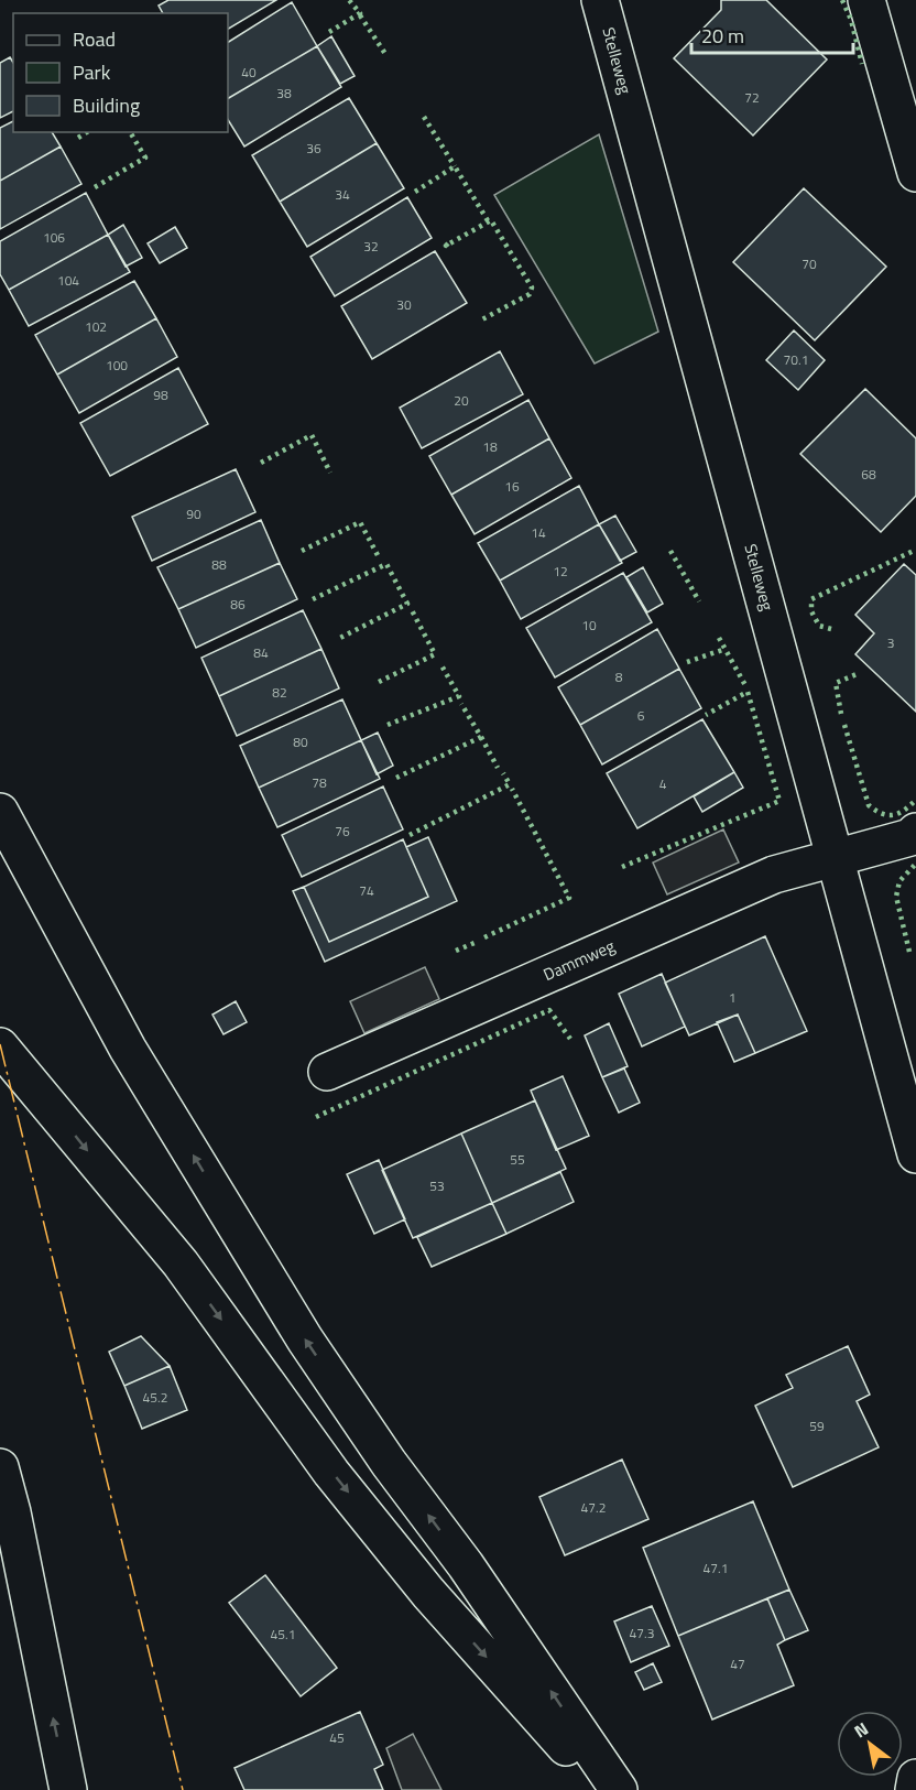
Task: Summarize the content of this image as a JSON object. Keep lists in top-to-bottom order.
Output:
{
  "streets": {
    "main road": ["Stelleweg", "Dammweg"]
  },
  "crossings": [
    ["Stelleweg", "Dammweg"]
  ],
  "house_numbers": [
    "40",
    "38",
    "72",
    "36",
    "34",
    "106",
    "32",
    "70",
    "104",
    "30",
    "102",
    "70.1",
    "100",
    "98",
    "20",
    "18",
    "68",
    "16",
    "90",
    "14",
    "88",
    "12",
    "86",
    "10",
    "3",
    "84",
    "8",
    "82",
    "6",
    "80",
    "78",
    "4",
    "76",
    "74",
    "1",
    "55",
    "53",
    "45.2",
    "59",
    "47.2",
    "47.1",
    "47.3",
    "45.1",
    "47",
    "45"
  ],
  "legend": ["Road", "Park", "Building"],
  "scale_bar": "20 m",
  "north": "top left"
}
